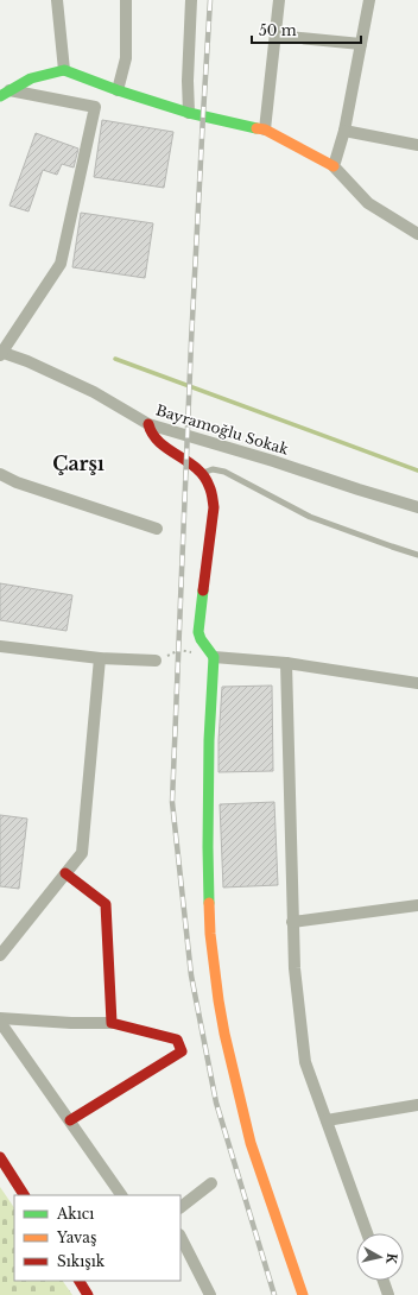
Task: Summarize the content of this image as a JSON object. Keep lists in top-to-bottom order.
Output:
{
  "streets": {
    "street": ["Bayramoğlu Sokak"]
  },
  "districts": ["Çarşı"],
  "legend": ["Akıcı", "Yavaş", "Sıkışık"],
  "scale_bar": "50 m",
  "north": "right"
}
